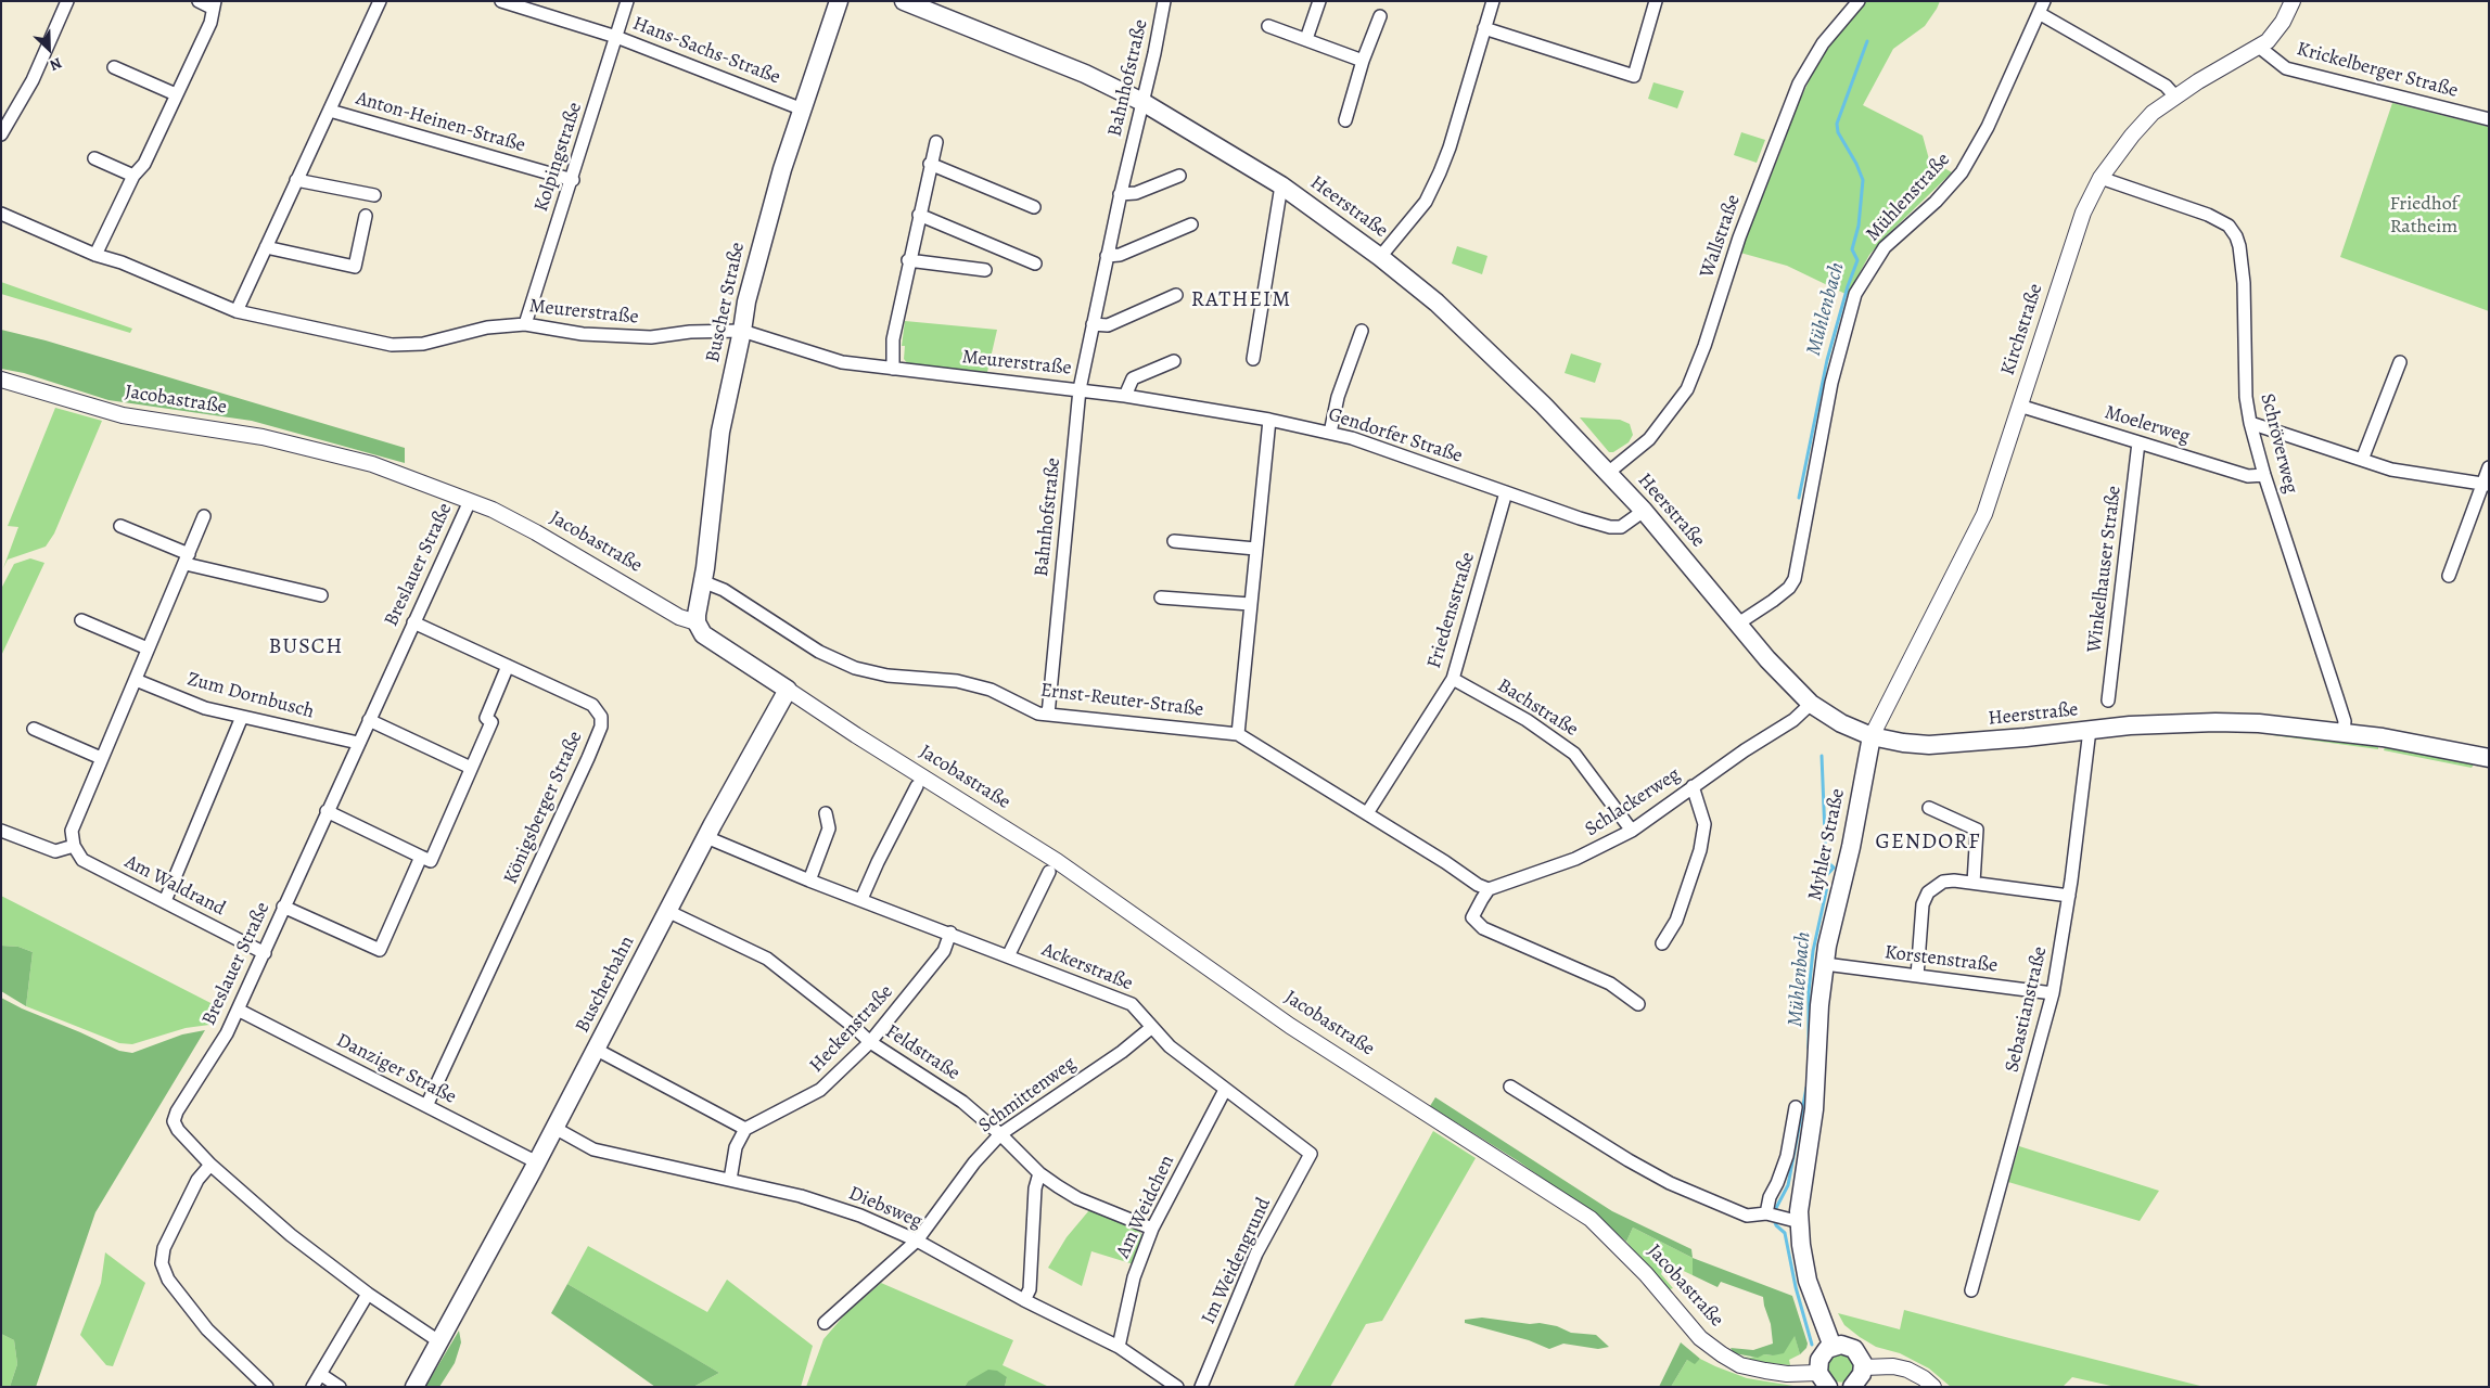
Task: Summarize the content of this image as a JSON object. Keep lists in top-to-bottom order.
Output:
{
  "streets": {
    "main road": [
      "Heerstraße",
      "Buscher Straße",
      "Jacobastraße",
      "Myhler Straße",
      "Buscherbahn"
    ],
    "street": [
      "Hans-Sachs-Straße",
      "Krickelberger Straße",
      "Bahnhofstraße",
      "Anton-Heinen-Straße",
      "Kolpingstraße",
      "Mühlenstraße",
      "Wallstraße",
      "Meurerstraße",
      "Kirchstraße",
      "Moelerweg",
      "Gendorfer Straße",
      "Schröverweg",
      "Breslauer Straße",
      "Winkelhauser Straße",
      "Friedensstraße",
      "Zum Dornbusch",
      "Ernst-Reuter-Straße",
      "Bachstraße",
      "Schlackerweg",
      "Königsberger Straße",
      "Am Waldrand",
      "Korstenstraße",
      "Ackerstraße",
      "Sebastianstraße",
      "Heckenstraße",
      "Feldstraße",
      "Danziger Straße",
      "Schmittenweg",
      "Am Weidchen",
      "Diebsweg",
      "Im Weidengrund"
    ]
  },
  "crossings": [
    ["Hans-Sachs-Straße", "Kolpingstraße"],
    ["Hans-Sachs-Straße", "Buscher Straße"],
    ["Krickelberger Straße", "Kirchstraße"],
    ["Bahnhofstraße", "Heerstraße"],
    ["Bahnhofstraße", "Meurerstraße"],
    ["Bahnhofstraße", "Gendorfer Straße"],
    ["Bahnhofstraße", "Ernst-Reuter-Straße"],
    ["Anton-Heinen-Straße", "Kolpingstraße"],
    ["Kolpingstraße", "Meurerstraße"],
    ["Mühlenstraße", "Heerstraße"],
    ["Heerstraße", "Wallstraße"],
    ["Heerstraße", "Kirchstraße"],
    ["Heerstraße", "Gendorfer Straße"],
    ["Heerstraße", "Schröverweg"],
    ["Heerstraße", "Schlackerweg"],
    ["Heerstraße", "Myhler Straße"],
    ["Heerstraße", "Sebastianstraße"],
    ["Buscher Straße", "Meurerstraße"],
    ["Buscher Straße", "Jacobastraße"],
    ["Buscher Straße", "Ernst-Reuter-Straße"],
    ["Meurerstraße", "Gendorfer Straße"],
    ["Kirchstraße", "Moelerweg"],
    ["Kirchstraße", "Schröverweg"],
    ["Kirchstraße", "Myhler Straße"],
    ["Jacobastraße", "Breslauer Straße"],
    ["Jacobastraße", "Buscherbahn"],
    ["Moelerweg", "Schröverweg"],
    ["Moelerweg", "Winkelhauser Straße"],
    ["Gendorfer Straße", "Friedensstraße"],
    ["Breslauer Straße", "Zum Dornbusch"],
    ["Breslauer Straße", "Königsberger Straße"],
    ["Breslauer Straße", "Am Waldrand"],
    ["Breslauer Straße", "Buscherbahn"],
    ["Breslauer Straße", "Danziger Straße"],
    ["Friedensstraße", "Ernst-Reuter-Straße"],
    ["Friedensstraße", "Bachstraße"],
    ["Ernst-Reuter-Straße", "Schlackerweg"],
    ["Bachstraße", "Schlackerweg"],
    ["Königsberger Straße", "Danziger Straße"],
    ["Myhler Straße", "Korstenstraße"],
    ["Korstenstraße", "Sebastianstraße"],
    ["Ackerstraße", "Buscherbahn"],
    ["Ackerstraße", "Heckenstraße"],
    ["Ackerstraße", "Schmittenweg"],
    ["Ackerstraße", "Am Weidchen"],
    ["Ackerstraße", "Im Weidengrund"],
    ["Buscherbahn", "Feldstraße"],
    ["Buscherbahn", "Danziger Straße"],
    ["Buscherbahn", "Diebsweg"],
    ["Heckenstraße", "Feldstraße"],
    ["Feldstraße", "Schmittenweg"],
    ["Feldstraße", "Am Weidchen"],
    ["Schmittenweg", "Diebsweg"],
    ["Am Weidchen", "Diebsweg"]
  ],
  "districts": ["RATHEIM", "BUSCH", "GENDORF"],
  "water": ["Mühlenbach"],
  "parks": ["Friedhof Ratheim"],
  "north": "bottom right"
}
